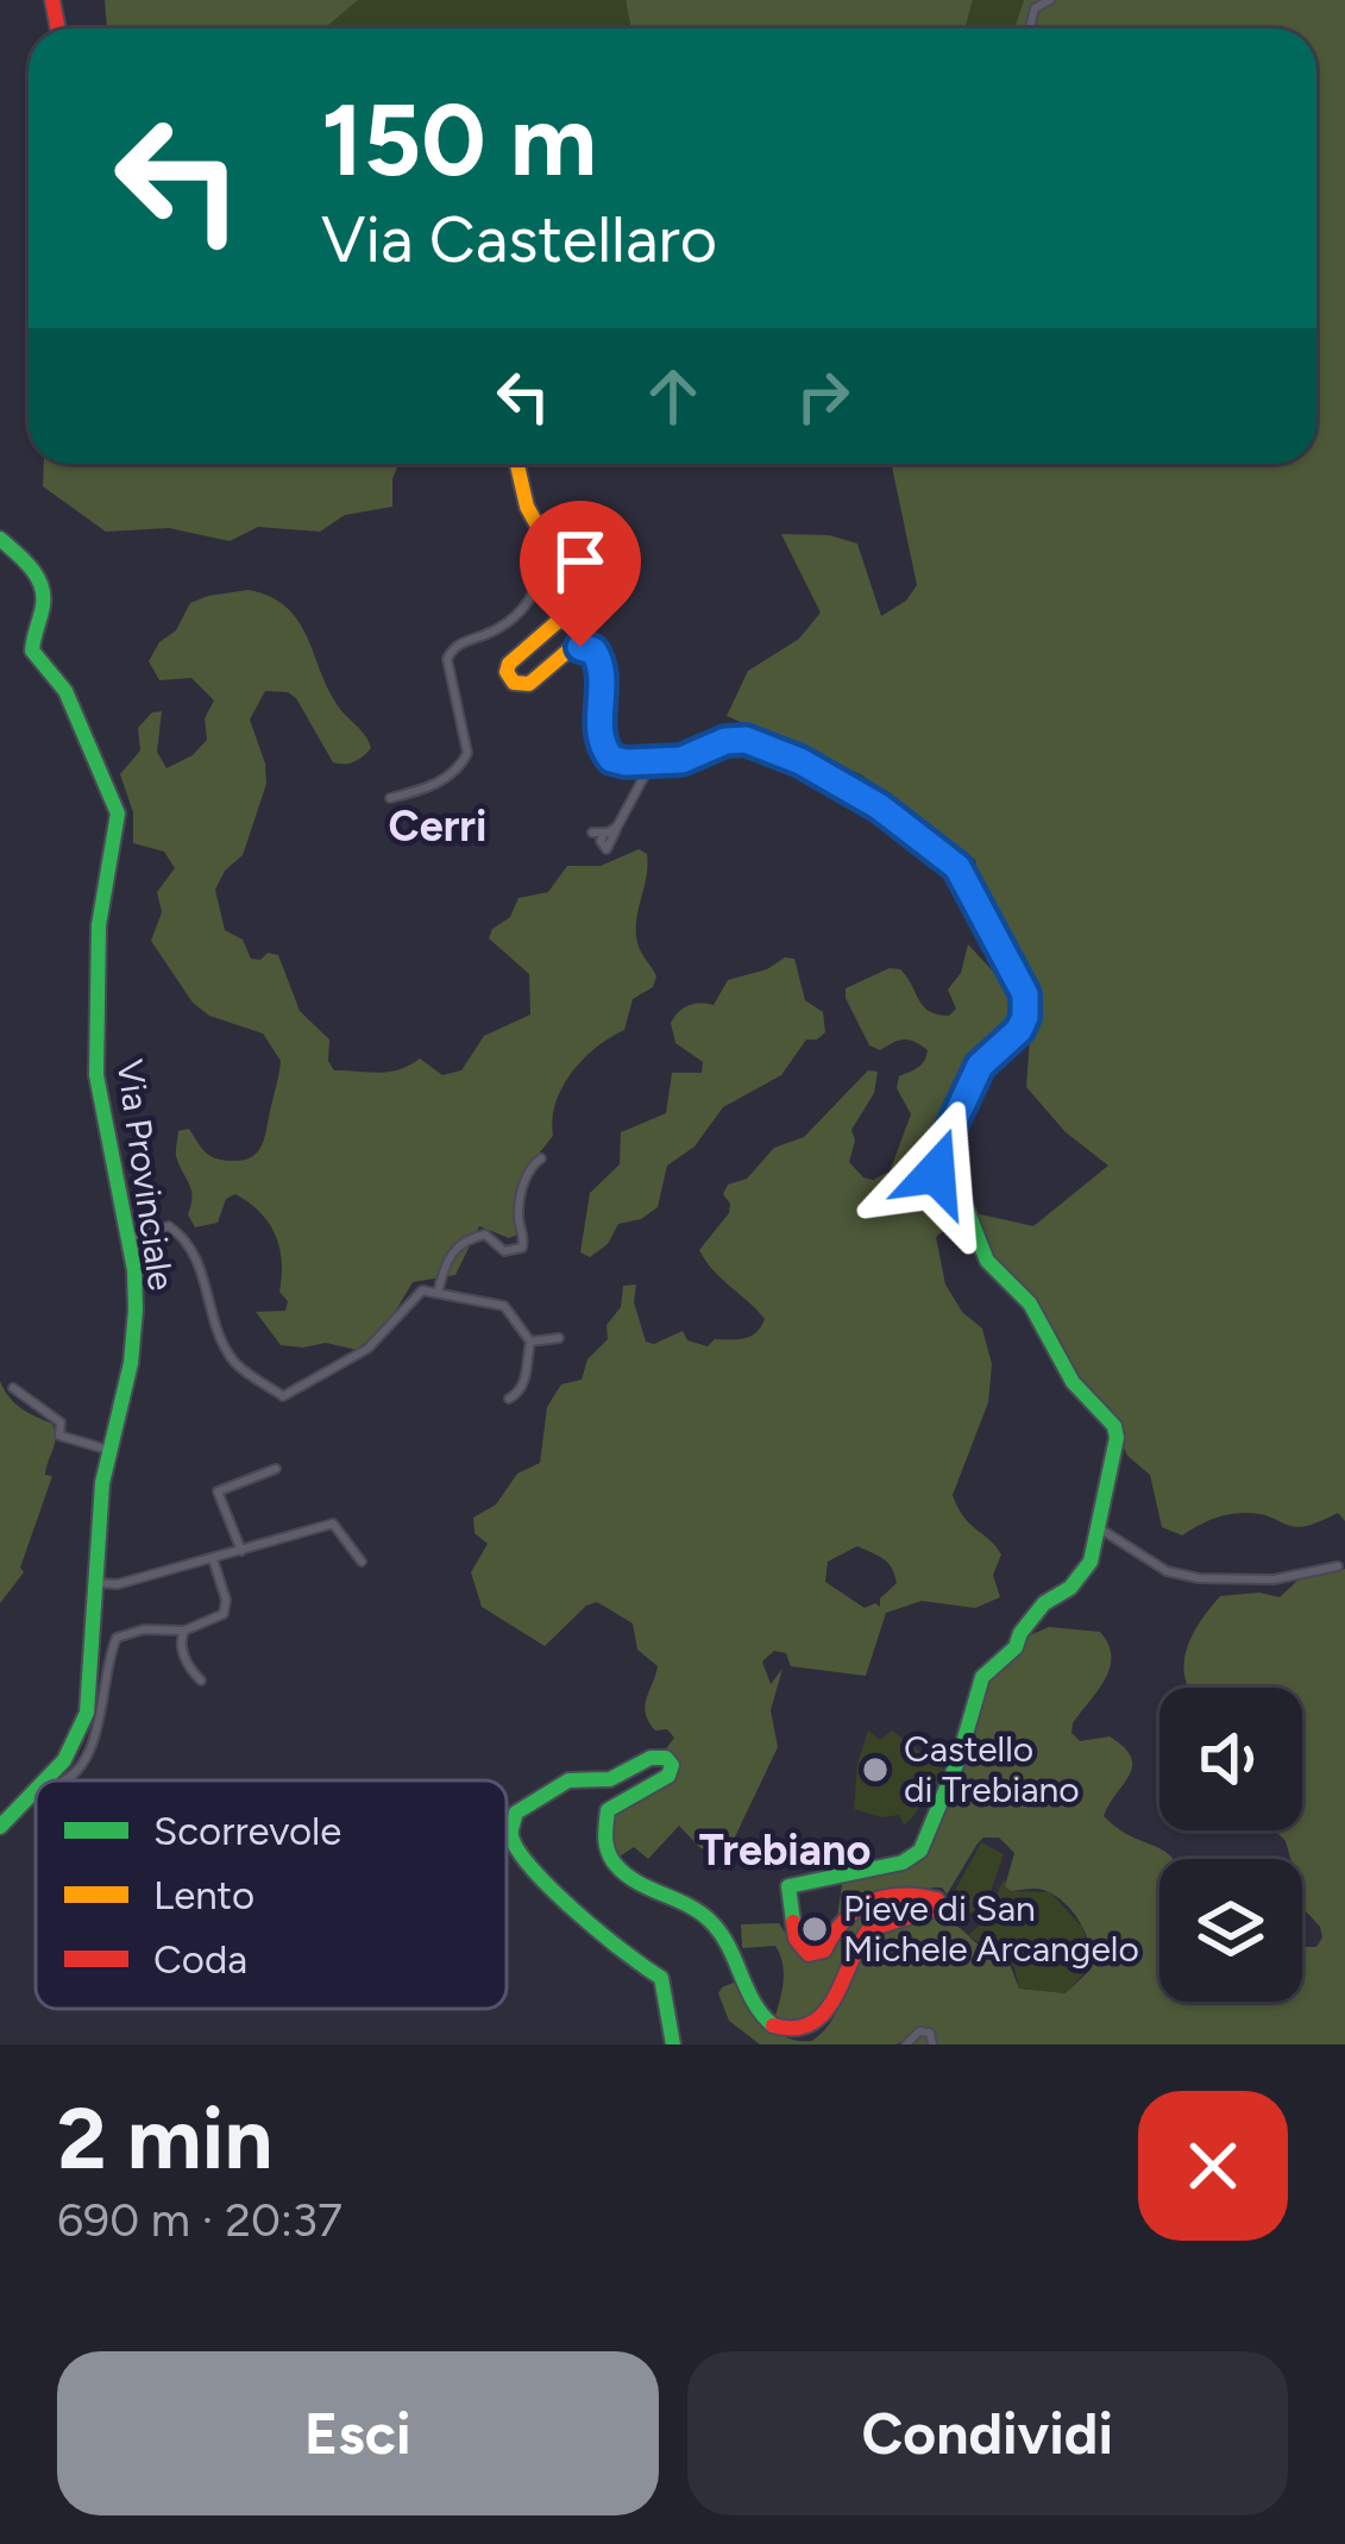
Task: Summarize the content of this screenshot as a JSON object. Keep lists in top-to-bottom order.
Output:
{
  "streets": {
    "street": ["Via Provinciale"]
  },
  "districts": ["Cerri", "Trebiano"],
  "places": ["Castello di Trebiano", "Pieve di San Michele Arcangelo"],
  "legend": ["Scorrevole", "Lento", "Coda"],
  "page": {
    "turn": ["150 m", "Via Castellaro"],
    "heading": ["2 min", "690 m · 20:37"],
    "buttons": ["Esci", "Condividi"]
  }
}
